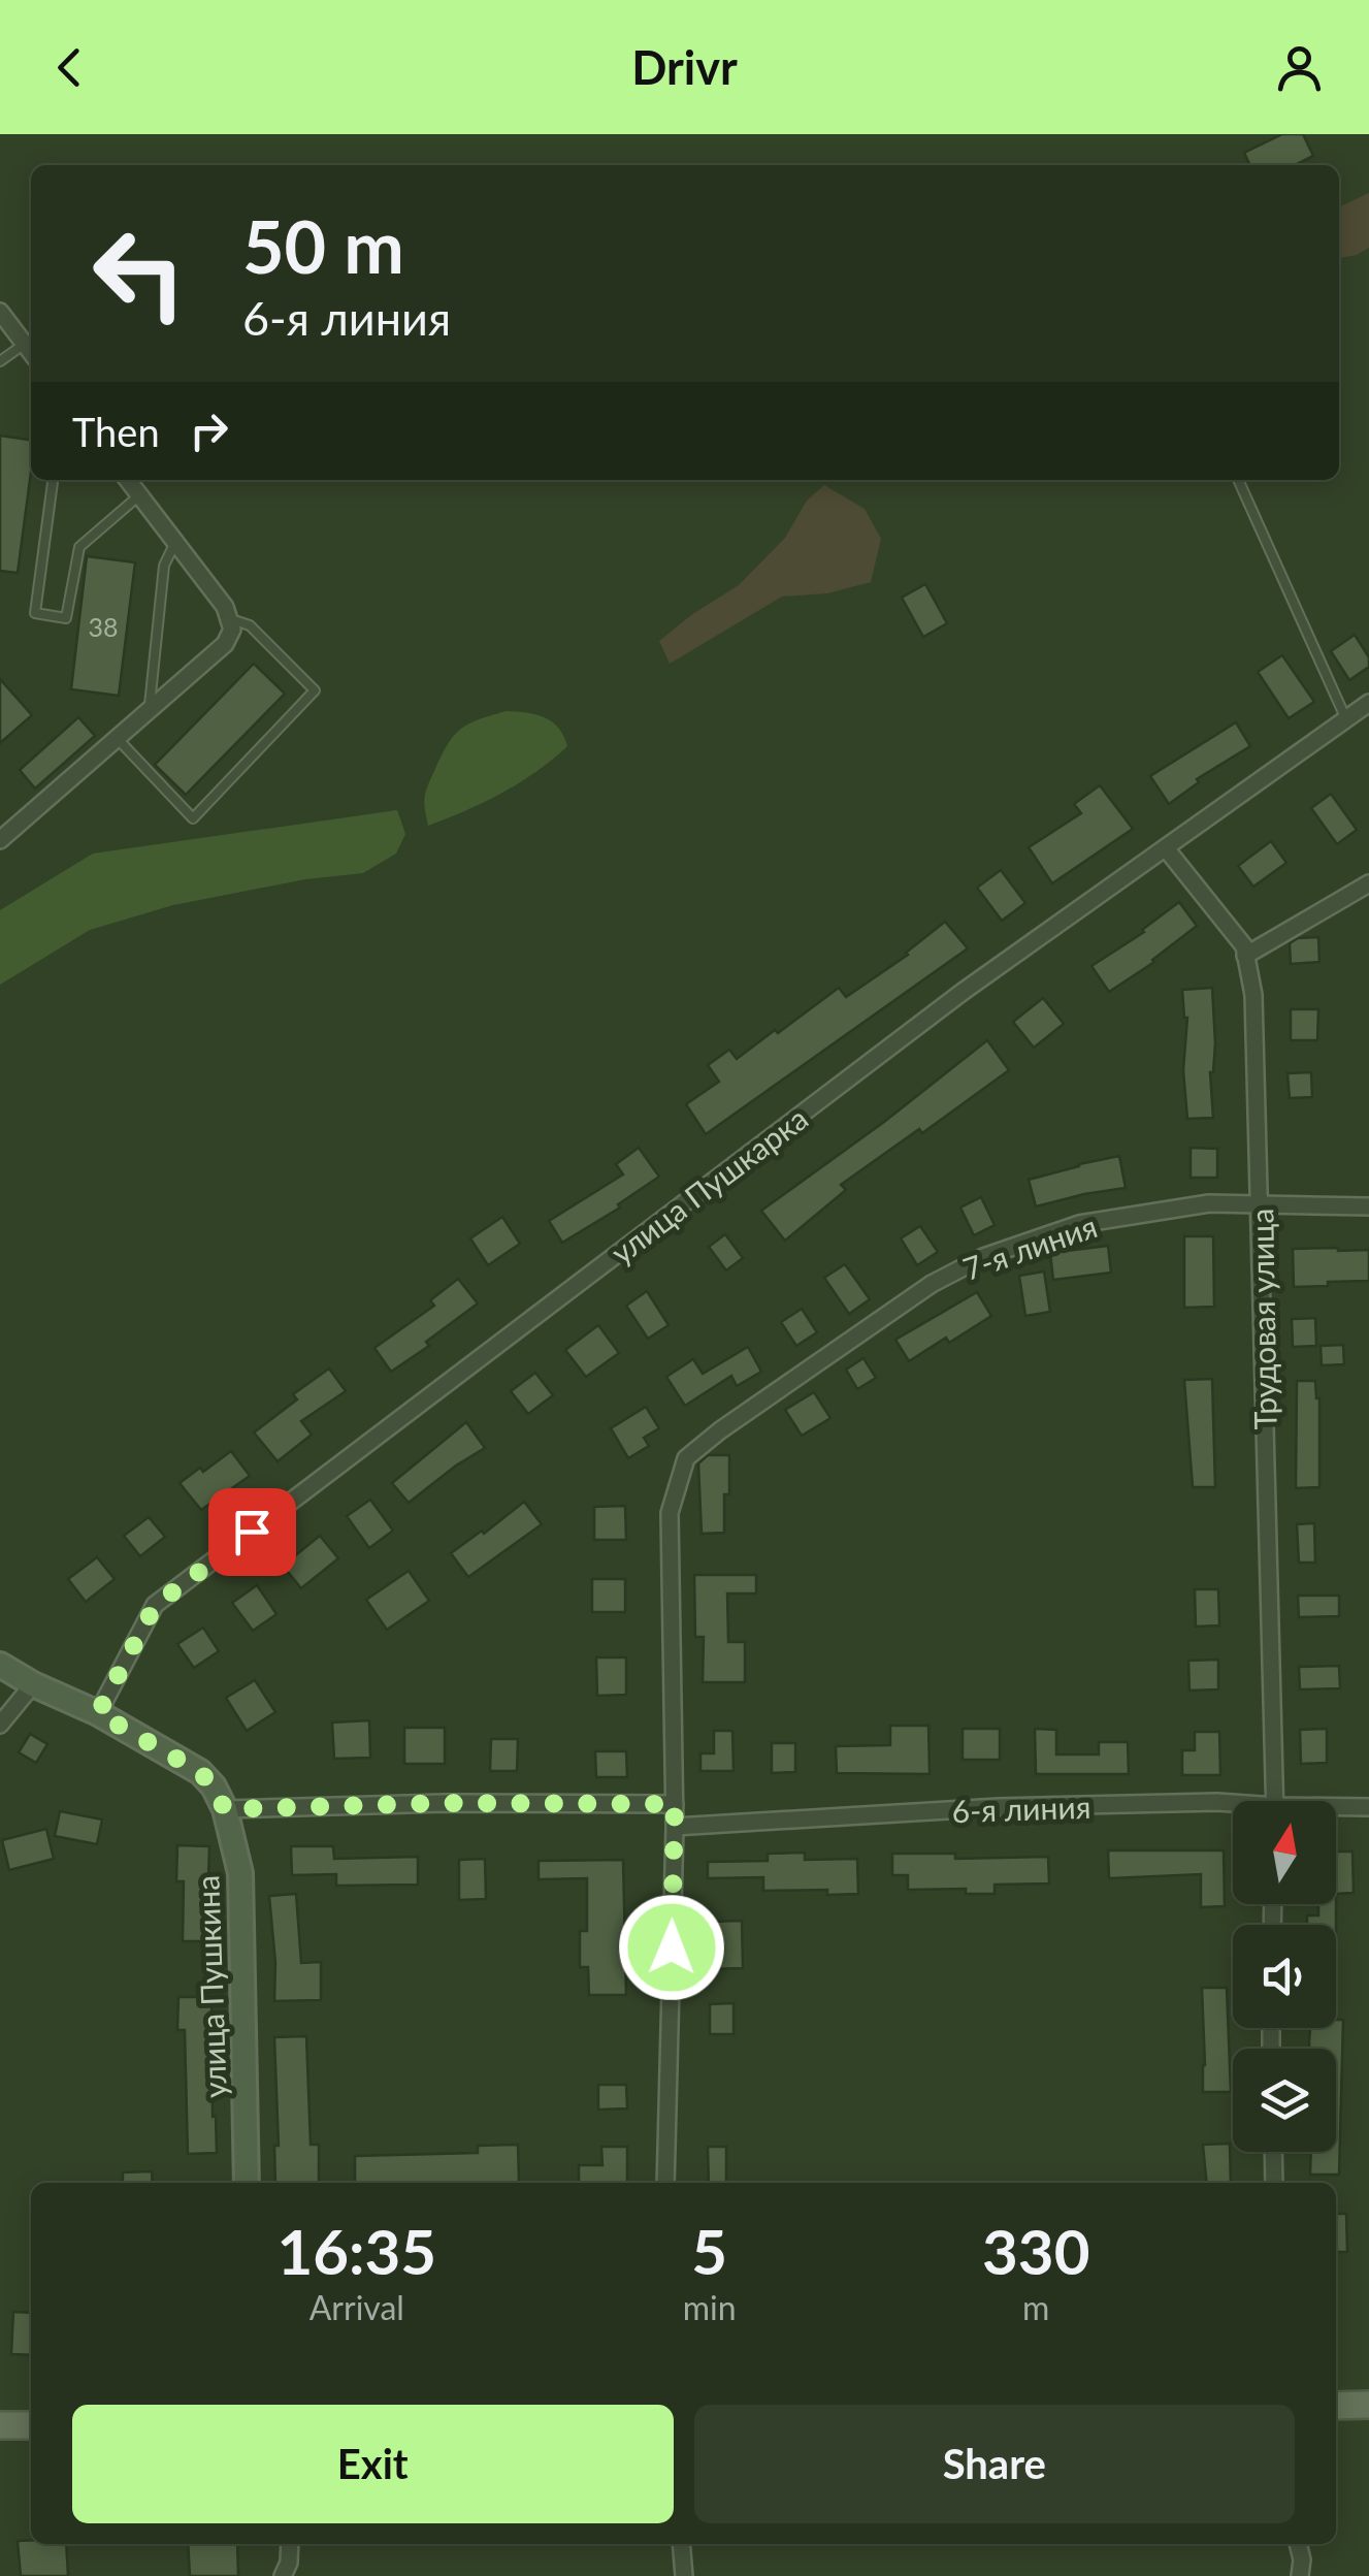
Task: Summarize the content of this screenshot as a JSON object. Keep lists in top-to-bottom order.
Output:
{
  "streets": {
    "street": [
      "улица Пушкарка",
      "7-я линия",
      "Трудовая улица",
      "6-я линия",
      "улица Пушкина"
    ]
  },
  "crossings": [
    ["улица Пушкарка", "Трудовая улица"],
    ["улица Пушкарка", "улица Пушкина"],
    ["7-я линия", "Трудовая улица"]
  ],
  "house_numbers": ["38"],
  "north": "top",
  "page": {
    "header": "Drivr",
    "turn": ["50 m", "6-я линия"],
    "then": "Then",
    "eta": [
      "16:35",
      "Arrival",
      "5",
      "min",
      "330",
      "m"
    ],
    "buttons": ["Exit", "Share"]
  }
}
